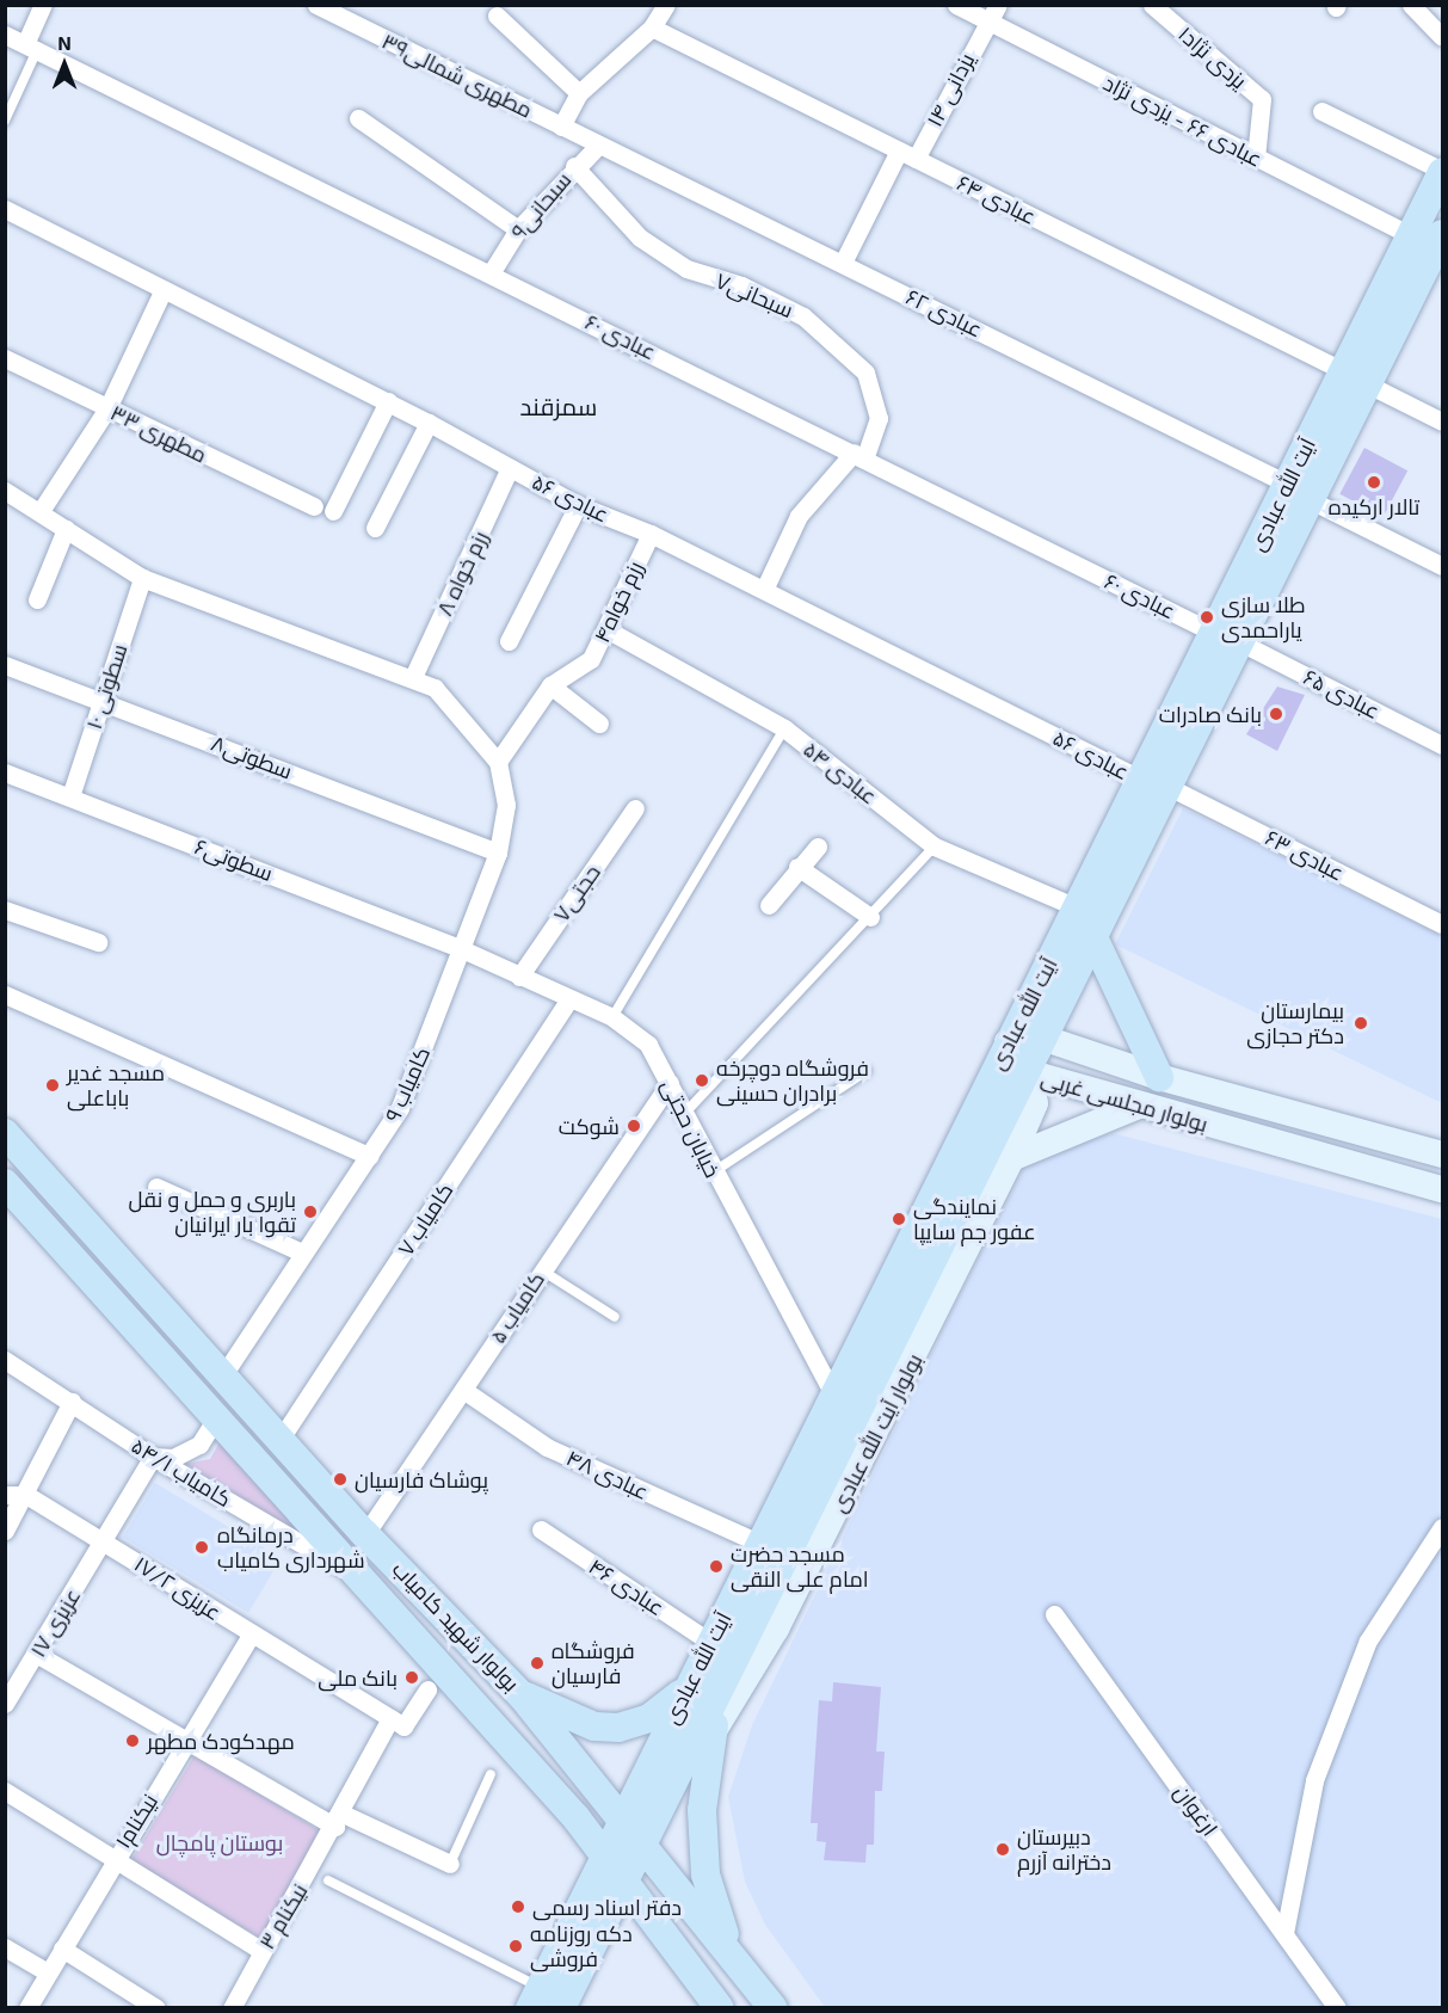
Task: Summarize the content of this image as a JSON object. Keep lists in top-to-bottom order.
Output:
{
  "streets": {
    "main road": [
      "آیت الله عبادی",
      "بولوار مجلسی غربی",
      "بولوار آیت الله عبادی",
      "بولوار شهید کامیاب"
    ],
    "street": [
      "یزدی نژاد۱",
      "مطهری شمالی۳۹",
      "یزدانی ۱۴",
      "عبادی ۶۶ - یزدی نژاد",
      "عبادی ۶۴",
      "سبحانی۹",
      "سبحانی۷",
      "عبادی ۶۲",
      "عبادی ۶۰",
      "مطهری ۳۳",
      "عبادی ۵۶",
      "رزم خواه ۸",
      "رزم خواه۴",
      "سطوتی ۱۰",
      "عبادی ۶۵",
      "سطوتی۸",
      "عبادی ۵۴",
      "عبادی ۶۳",
      "سطوتی۶",
      "حجتی۷",
      "کامیاب ۹",
      "خیابان حجتی",
      "کامیاب ۷",
      "کامیاب ۵",
      "کامیاب ۵۴/۱",
      "عبادی ۴۸",
      "عبادی ۴۶",
      "عزیزی ۱۷/۲",
      "عزیزی ۱۷",
      "ارغوان",
      "نیکنام۱",
      "نیکنام ۳"
    ]
  },
  "crossings": [
    ["یزدی نژاد۱", "عبادی ۶۶ - یزدی نژاد"],
    ["مطهری شمالی۳۹", "سبحانی۹"],
    ["مطهری شمالی۳۹", "عبادی ۶۲"],
    ["یزدانی ۱۴", "عبادی ۶۶ - یزدی نژاد"],
    ["یزدانی ۱۴", "عبادی ۶۴"],
    ["یزدانی ۱۴", "عبادی ۶۲"],
    ["عبادی ۶۶ - یزدی نژاد", "آیت الله عبادی"],
    ["عبادی ۶۴", "آیت الله عبادی"],
    ["سبحانی۹", "سبحانی۷"],
    ["سبحانی۹", "عبادی ۶۲"],
    ["سبحانی۹", "عبادی ۶۰"],
    ["سبحانی۷", "عبادی ۶۰"],
    ["عبادی ۶۲", "آیت الله عبادی"],
    ["عبادی ۶۰", "آیت الله عبادی"],
    ["عبادی ۶۰", "عبادی ۶۵"],
    ["آیت الله عبادی", "عبادی ۵۶"],
    ["آیت الله عبادی", "عبادی ۶۵"],
    ["آیت الله عبادی", "عبادی ۵۴"],
    ["آیت الله عبادی", "عبادی ۶۳"],
    ["آیت الله عبادی", "بولوار مجلسی غربی"],
    ["آیت الله عبادی", "خیابان حجتی"],
    ["آیت الله عبادی", "بولوار آیت الله عبادی"],
    ["آیت الله عبادی", "عبادی ۴۸"],
    ["آیت الله عبادی", "عبادی ۴۶"],
    ["آیت الله عبادی", "بولوار شهید کامیاب"],
    ["عبادی ۵۶", "رزم خواه ۸"],
    ["عبادی ۵۶", "رزم خواه۴"],
    ["عبادی ۵۶", "عبادی ۶۳"],
    ["رزم خواه۴", "عبادی ۵۴"],
    ["رزم خواه۴", "کامیاب ۹"],
    ["سطوتی ۱۰", "سطوتی۸"],
    ["سطوتی ۱۰", "سطوتی۶"],
    ["سطوتی۸", "کامیاب ۹"],
    ["سطوتی۶", "کامیاب ۹"],
    ["سطوتی۶", "خیابان حجتی"],
    ["حجتی۷", "خیابان حجتی"],
    ["کامیاب ۹", "خیابان حجتی"],
    ["کامیاب ۹", "بولوار شهید کامیاب"],
    ["بولوار مجلسی غربی", "بولوار آیت الله عبادی"],
    ["خیابان حجتی", "کامیاب ۷"],
    ["خیابان حجتی", "کامیاب ۵"],
    ["کامیاب ۷", "بولوار شهید کامیاب"],
    ["کامیاب ۵", "عبادی ۴۸"],
    ["کامیاب ۵", "بولوار شهید کامیاب"],
    ["بولوار آیت الله عبادی", "بولوار شهید کامیاب"],
    ["کامیاب ۵۴/۱", "عزیزی ۱۷"],
    ["کامیاب ۵۴/۱", "بولوار شهید کامیاب"],
    ["عزیزی ۱۷/۲", "عزیزی ۱۷"],
    ["عزیزی ۱۷/۲", "نیکنام۱"],
    ["عزیزی ۱۷/۲", "نیکنام ۳"]
  ],
  "districts": ["سمزقند"],
  "parks": ["بوستان پامچال"],
  "places": [
    "تالار ارکیده",
    "طلا سازی یاراحمدی",
    "بانک صادرات",
    "بیمارستان دکتر حجازی",
    "فروشگاه دوچرخه برادران حسینی",
    "مسجد غدیر باباعلی",
    "شوكت",
    "باربری و حمل و نقل تقوا بار ایرانیان",
    "نمایندگی عفور جم سایپا",
    "پوشاک فارسیان",
    "درمانگاه شهرداری کامیاب",
    "مسجد حضرت امام علی النقی",
    "فروشگاه فارسیان",
    "بانک ملی",
    "مهدکودک مطهر",
    "دبیرستان دخترانه آزرم",
    "دفتر اسناد رسمی",
    "دکه روزنامه فروشی"
  ],
  "north": "top"
}
